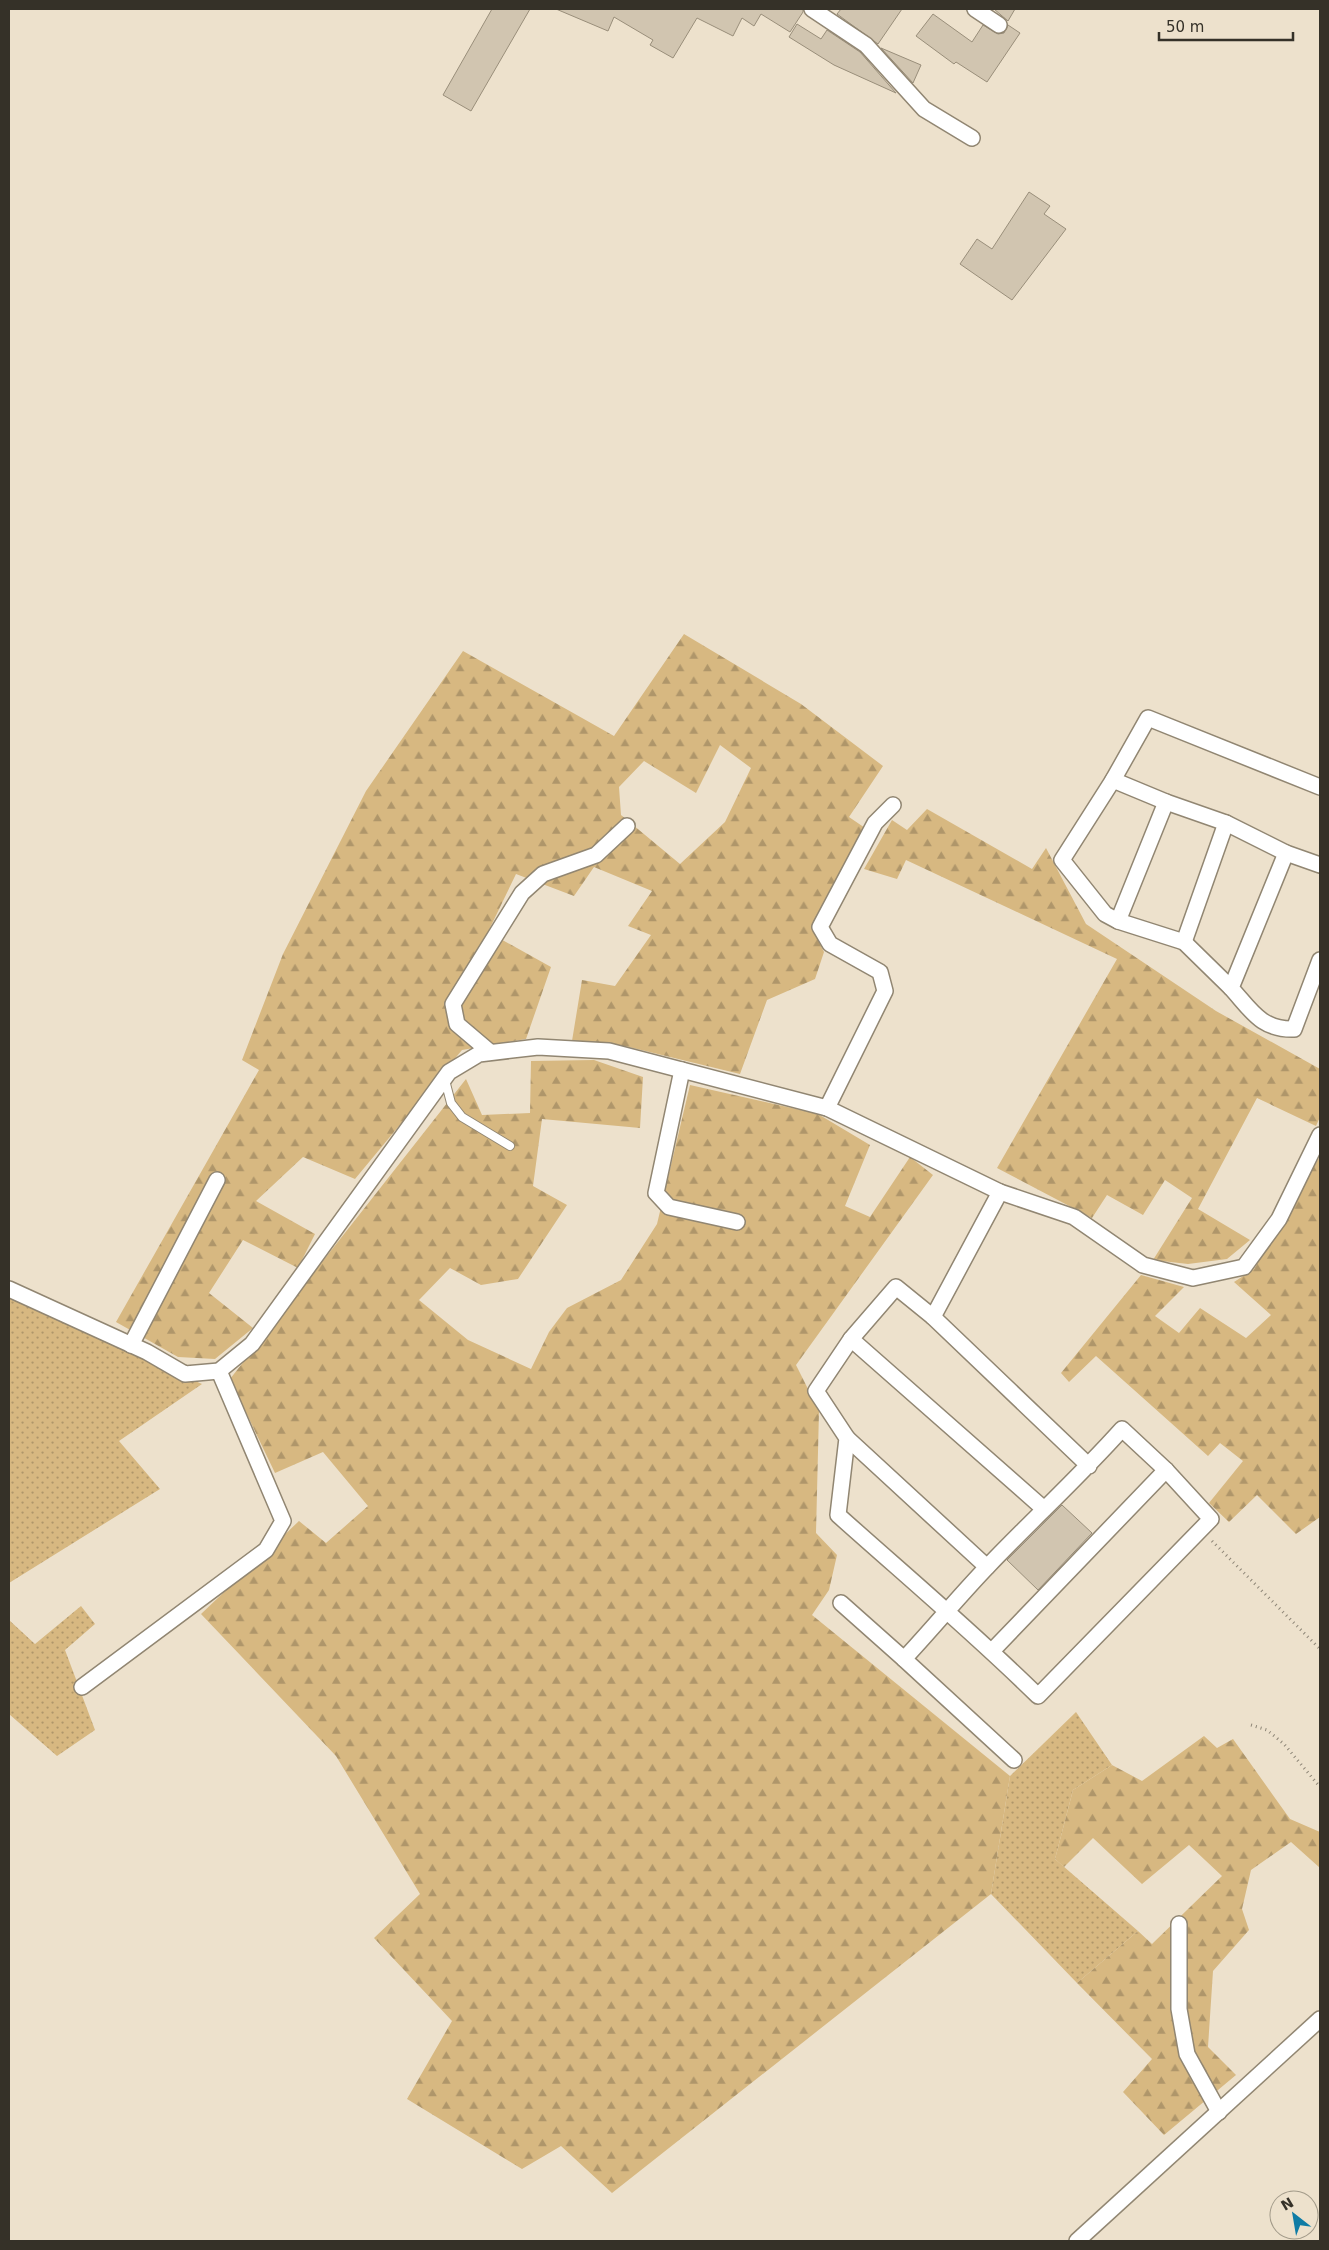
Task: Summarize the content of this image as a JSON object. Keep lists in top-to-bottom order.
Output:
{
  "scale_bar": "50 m",
  "north": "top left"
}
